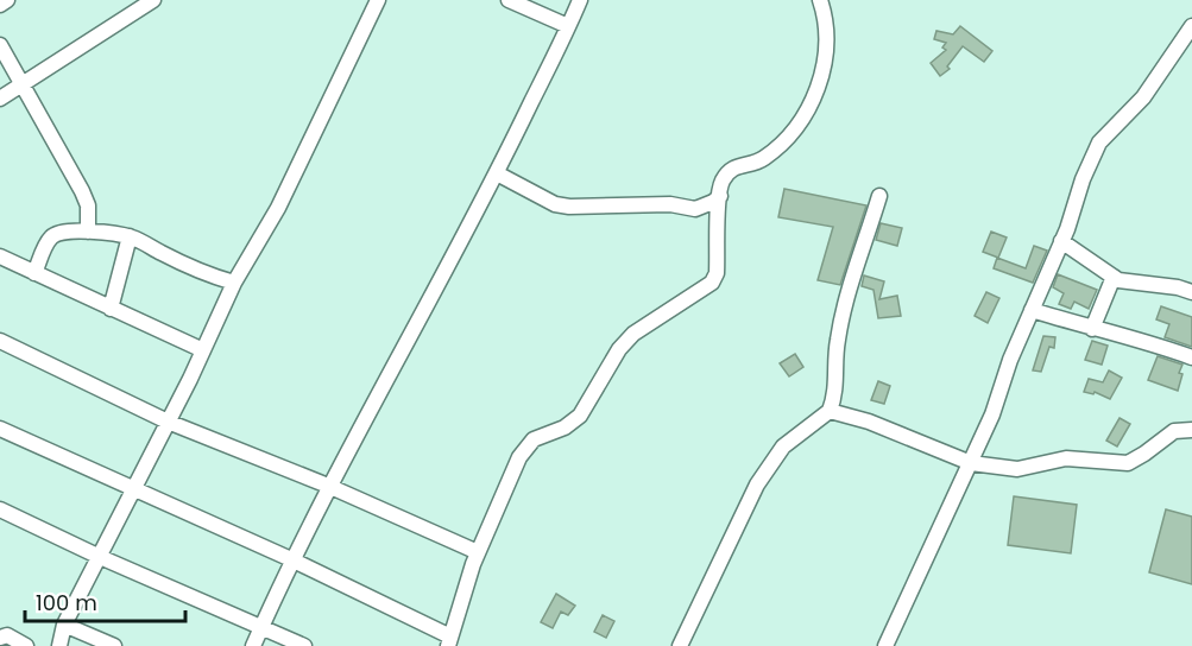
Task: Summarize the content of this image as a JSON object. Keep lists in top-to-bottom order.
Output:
{
  "scale_bar": "100 m"
}
